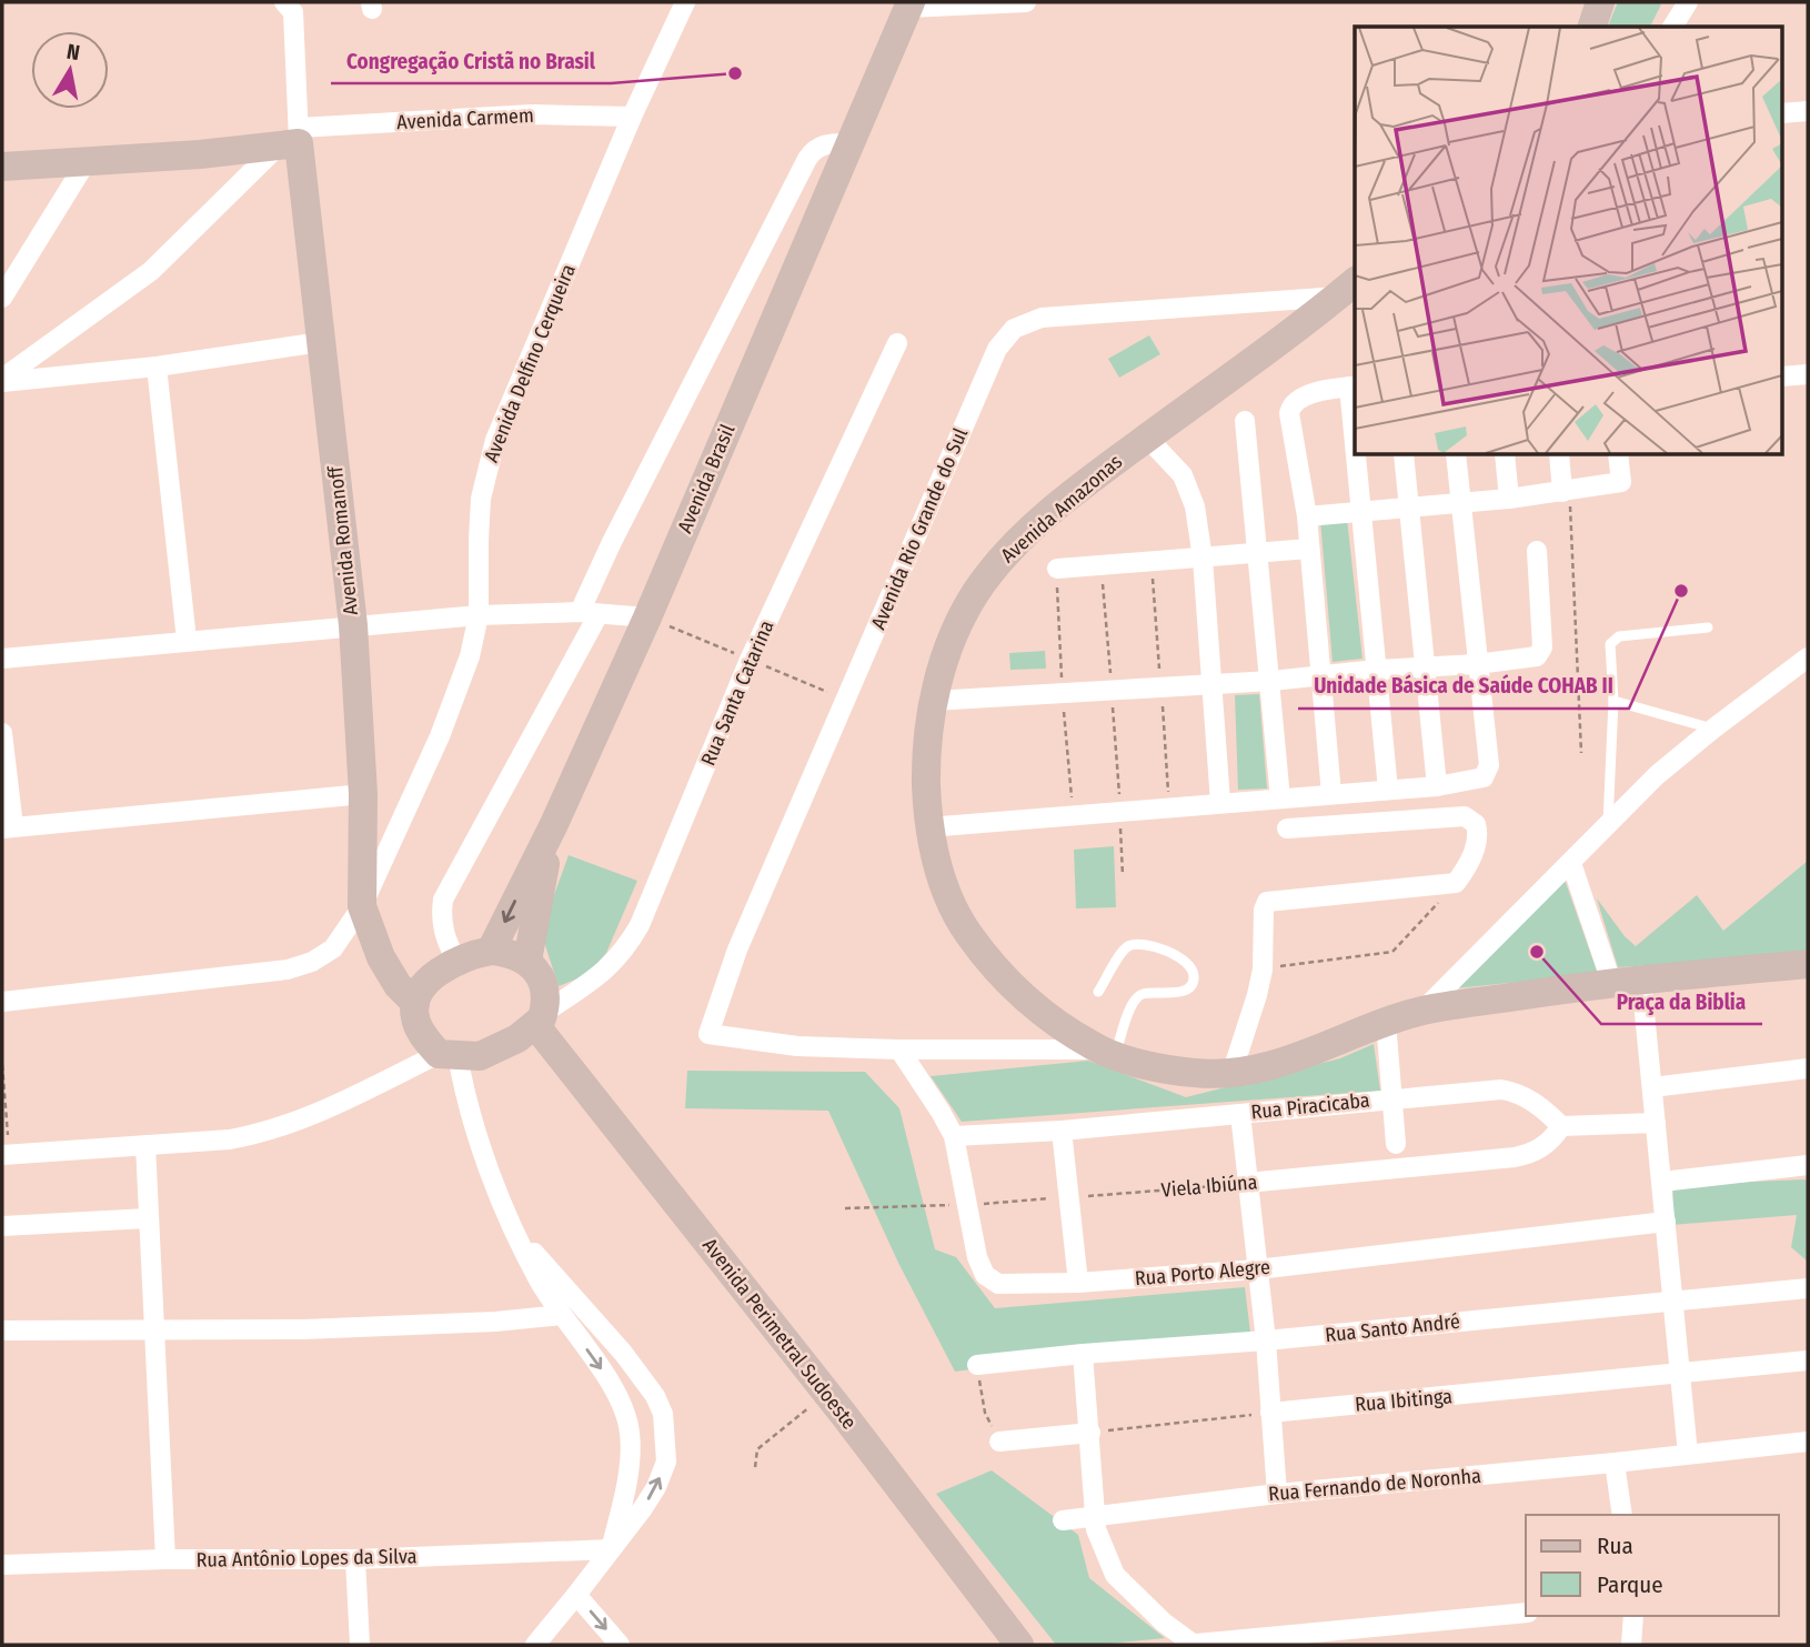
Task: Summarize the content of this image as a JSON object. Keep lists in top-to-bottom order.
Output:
{
  "streets": {
    "street": [
      "Avenida Carmem",
      "Avenida Delfino Cerqueira",
      "Avenida Brasil",
      "Avenida Amazonas",
      "Avenida Rio Grande do Sul",
      "Avenida Romanoff",
      "Rua Santa Catarina",
      "Rua Piracicaba",
      "Viela Ibiúna",
      "Rua Porto Alegre",
      "Rua Santo André",
      "Avenida Perimetral Sudoeste",
      "Rua Ibitinga",
      "Rua Fernando de Noronha",
      "Rua Antônio Lopes da Silva"
    ]
  },
  "crossings": [
    ["Avenida Carmem", "Avenida Delfino Cerqueira"],
    ["Avenida Carmem", "Avenida Romanoff"],
    ["Avenida Delfino Cerqueira", "Avenida Romanoff"],
    ["Avenida Brasil", "Avenida Romanoff"],
    ["Avenida Brasil", "Rua Santa Catarina"],
    ["Avenida Brasil", "Avenida Perimetral Sudoeste"],
    ["Avenida Amazonas", "Avenida Rio Grande do Sul"],
    ["Avenida Amazonas", "Rua Porto Alegre"],
    ["Avenida Romanoff", "Rua Santa Catarina"],
    ["Avenida Romanoff", "Avenida Perimetral Sudoeste"],
    ["Rua Santa Catarina", "Avenida Perimetral Sudoeste"],
    ["Rua Piracicaba", "Viela Ibiúna"],
    ["Rua Piracicaba", "Rua Porto Alegre"],
    ["Viela Ibiúna", "Rua Porto Alegre"]
  ],
  "places": ["Congregação Cristã no Brasil", "Unidade Básica de Saúde COHAB II", "Praça da Biblia"],
  "legend": ["Rua", "Parque"],
  "north": "top"
}
